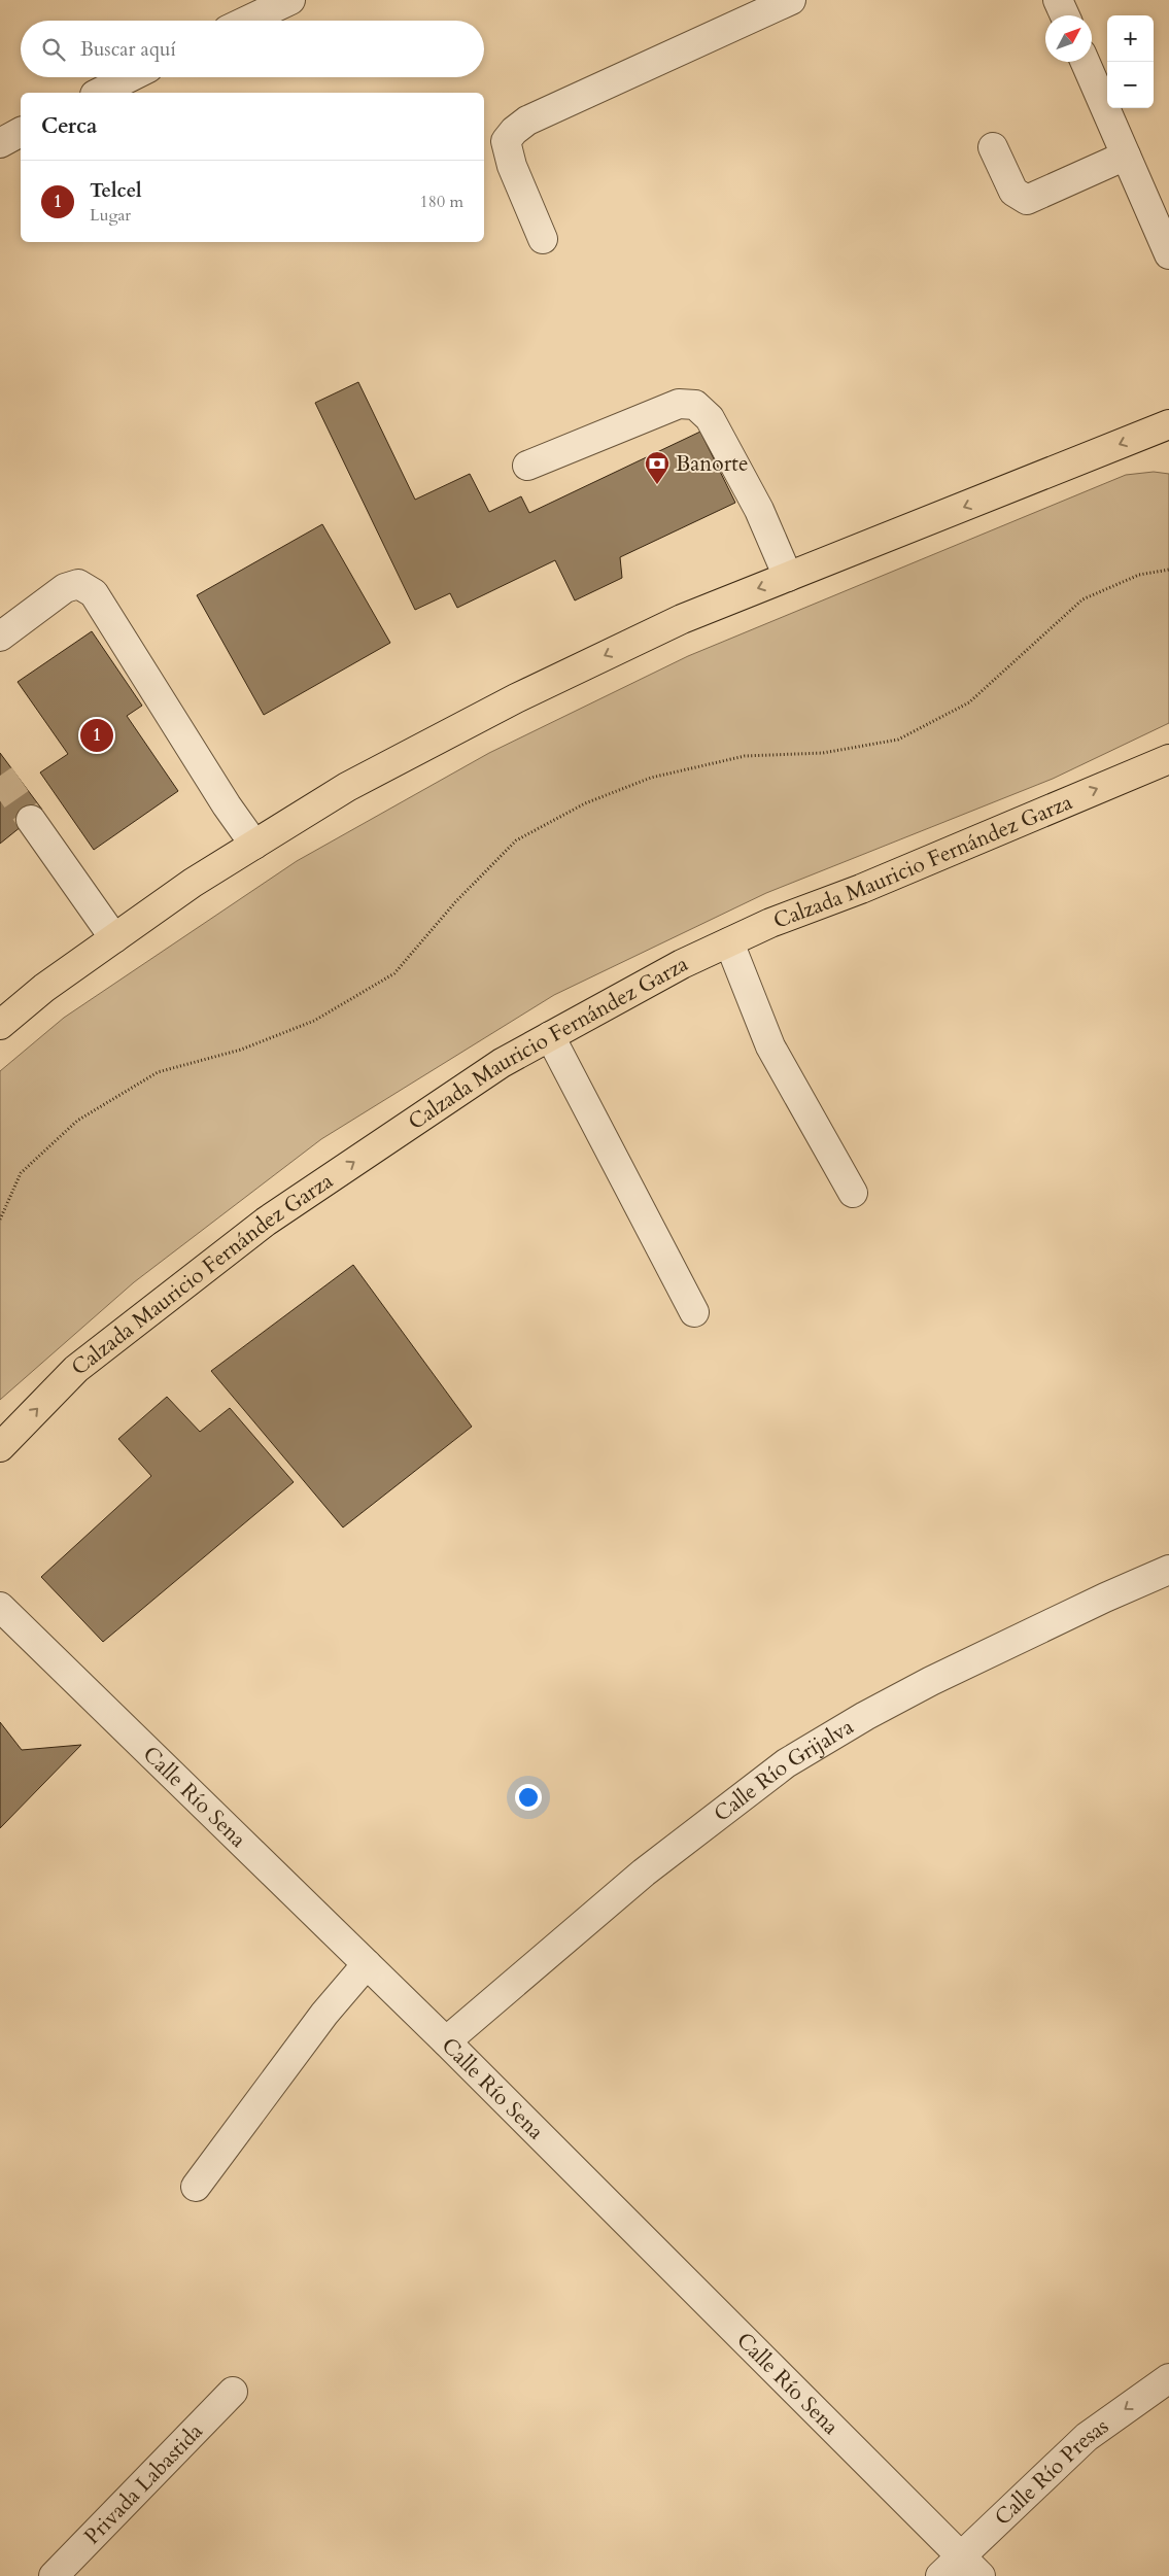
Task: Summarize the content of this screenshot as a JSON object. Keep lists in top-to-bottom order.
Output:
{
  "streets": {
    "main road": ["Calzada Mauricio Fernández Garza"],
    "street": [
      "Calle Río Grijalva",
      "Calle Río Sena",
      "Calle Río Presas",
      "Privada Labastida"
    ]
  },
  "crossings": [
    ["Calle Río Grijalva", "Calle Río Sena"],
    ["Calle Río Sena", "Calle Río Presas"]
  ],
  "one_way": ["Calzada Mauricio Fernández Garza", "Calle Río Presas"],
  "places": {
    "bank": ["Banorte"]
  },
  "north": "top right",
  "page": {
    "map_buttons": ["+", "−"],
    "search": "Buscar aquí",
    "heading": "Cerca",
    "list": [
      {
        "mark": "1",
        "name": "Telcel",
        "note": "Lugar",
        "value": "180 m"
      }
    ],
    "pins": "1"
  }
}
